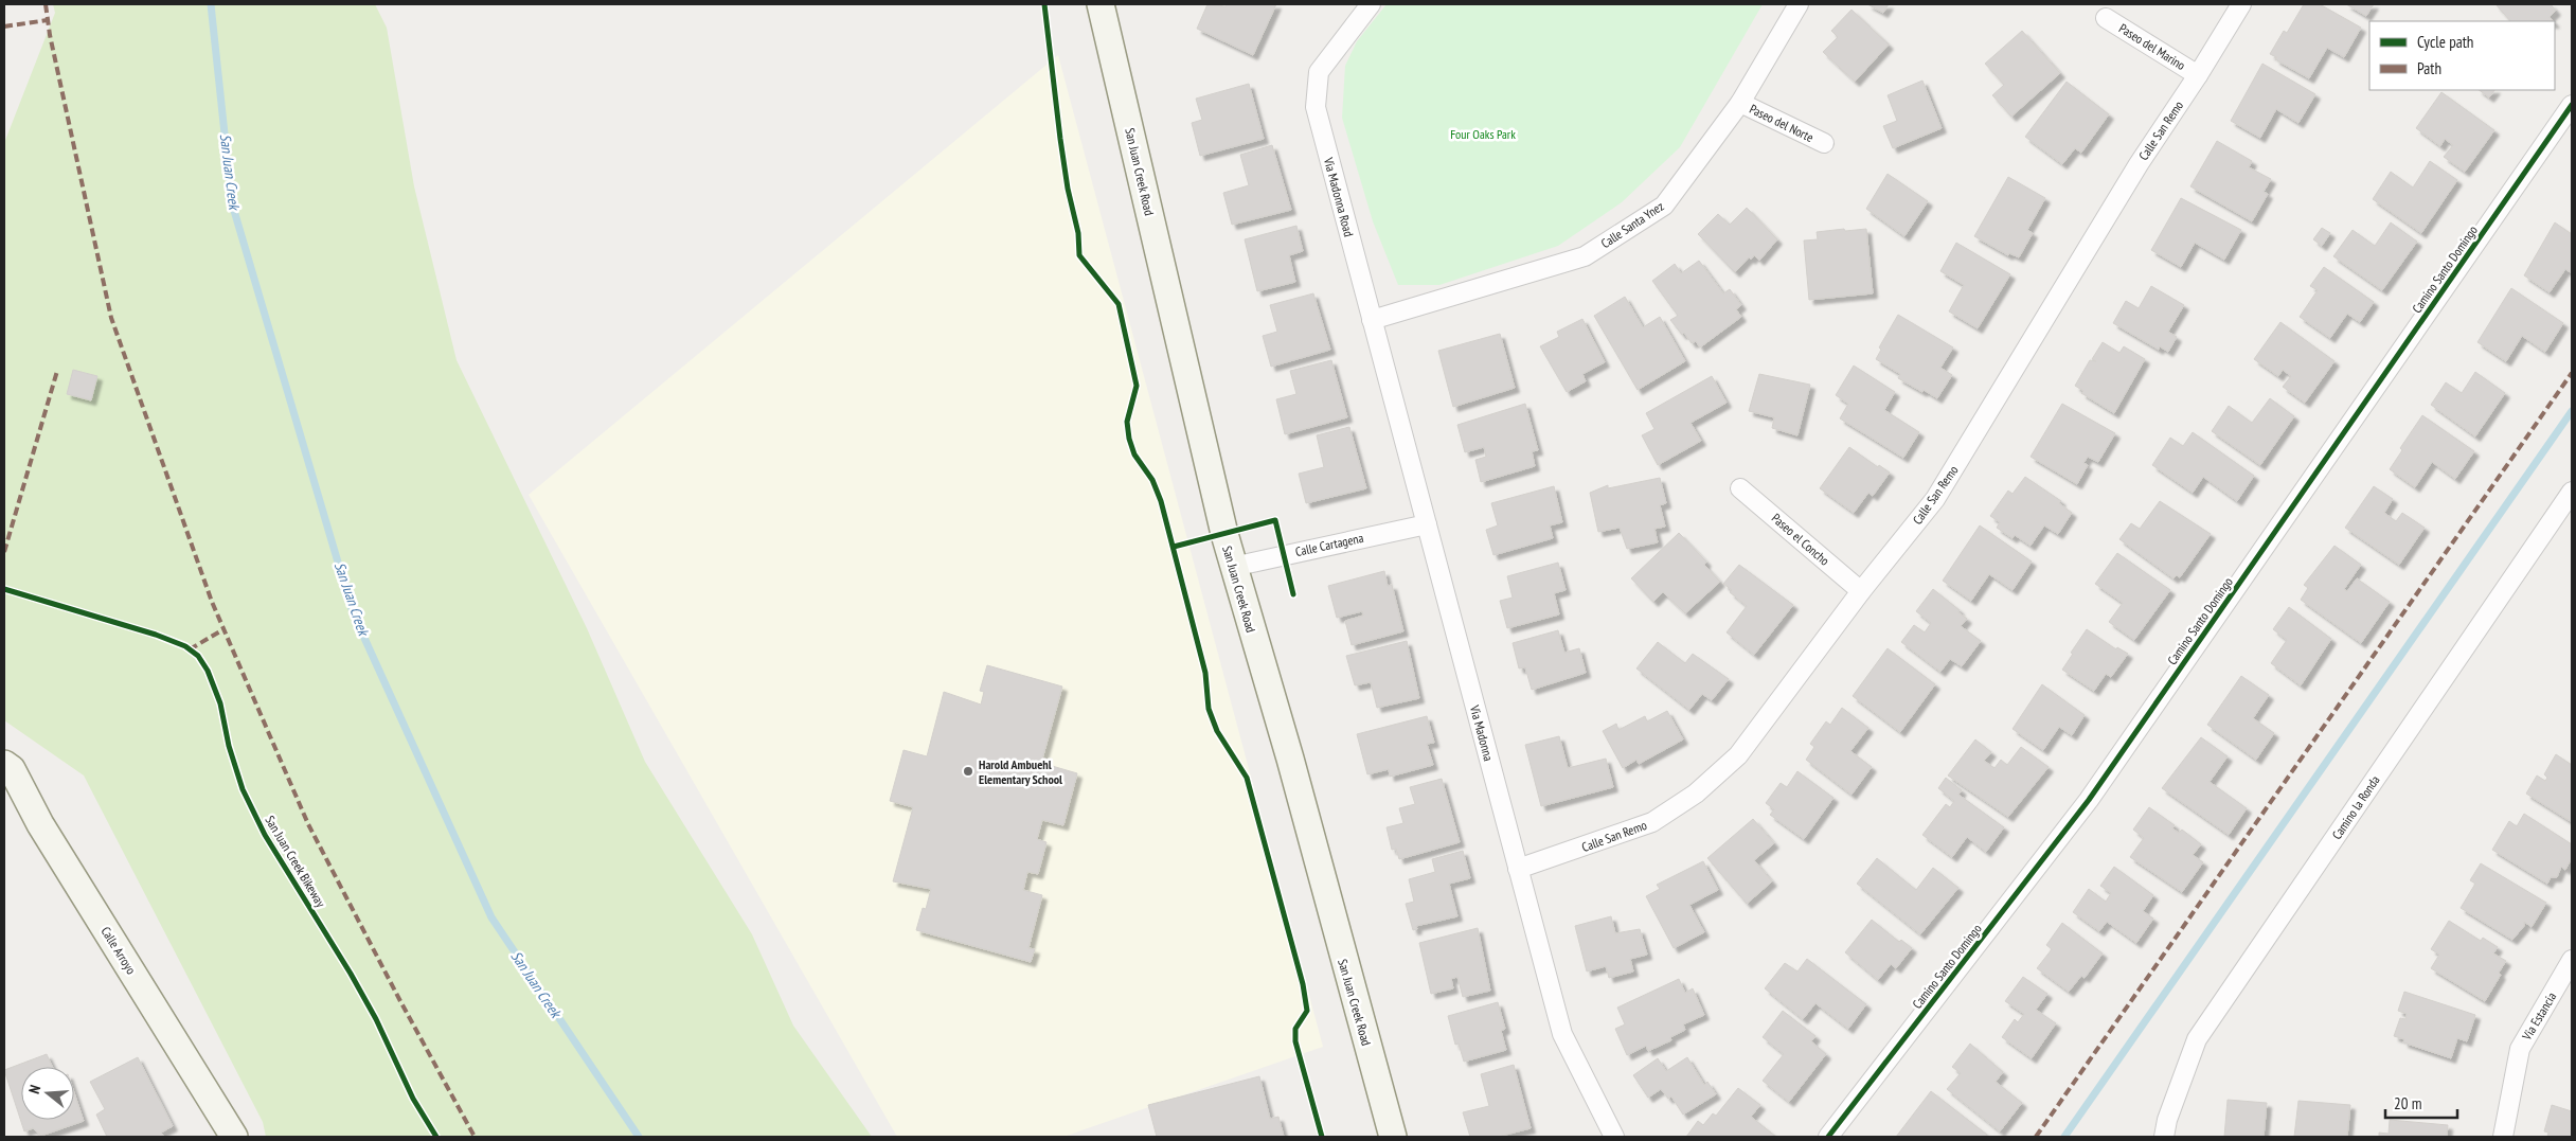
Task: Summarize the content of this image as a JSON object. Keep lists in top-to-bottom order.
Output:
{
  "streets": {
    "street": [
      "Paseo del Marino",
      "Paseo del Norte",
      "Calle San Remo",
      "San Juan Creek Road",
      "Via Madonna Road",
      "Calle Santa Ynez",
      "Camino Santo Domingo",
      "Paseo el Concho",
      "Calle Cartagena",
      "Via Madonna",
      "Camino la Ronda",
      "Calle Arroyo",
      "Via Estancia"
    ],
    "cycle path": ["San Juan Creek Bikeway"]
  },
  "crossings": [
    ["Paseo del Marino", "Calle San Remo"],
    ["Paseo del Norte", "Calle Santa Ynez"],
    ["Calle San Remo", "Paseo el Concho"],
    ["Calle San Remo", "Via Madonna"],
    ["San Juan Creek Road", "Calle Cartagena"],
    ["Via Madonna Road", "Calle Santa Ynez"],
    ["Via Madonna Road", "Via Madonna"],
    ["Calle Santa Ynez", "Via Madonna"],
    ["Calle Cartagena", "Via Madonna"]
  ],
  "water": ["San Juan Creek"],
  "parks": ["Four Oaks Park"],
  "places": ["Harold Ambuehl Elementary School"],
  "legend": ["Cycle path", "Path"],
  "scale_bar": "20 m",
  "north": "left"
}
